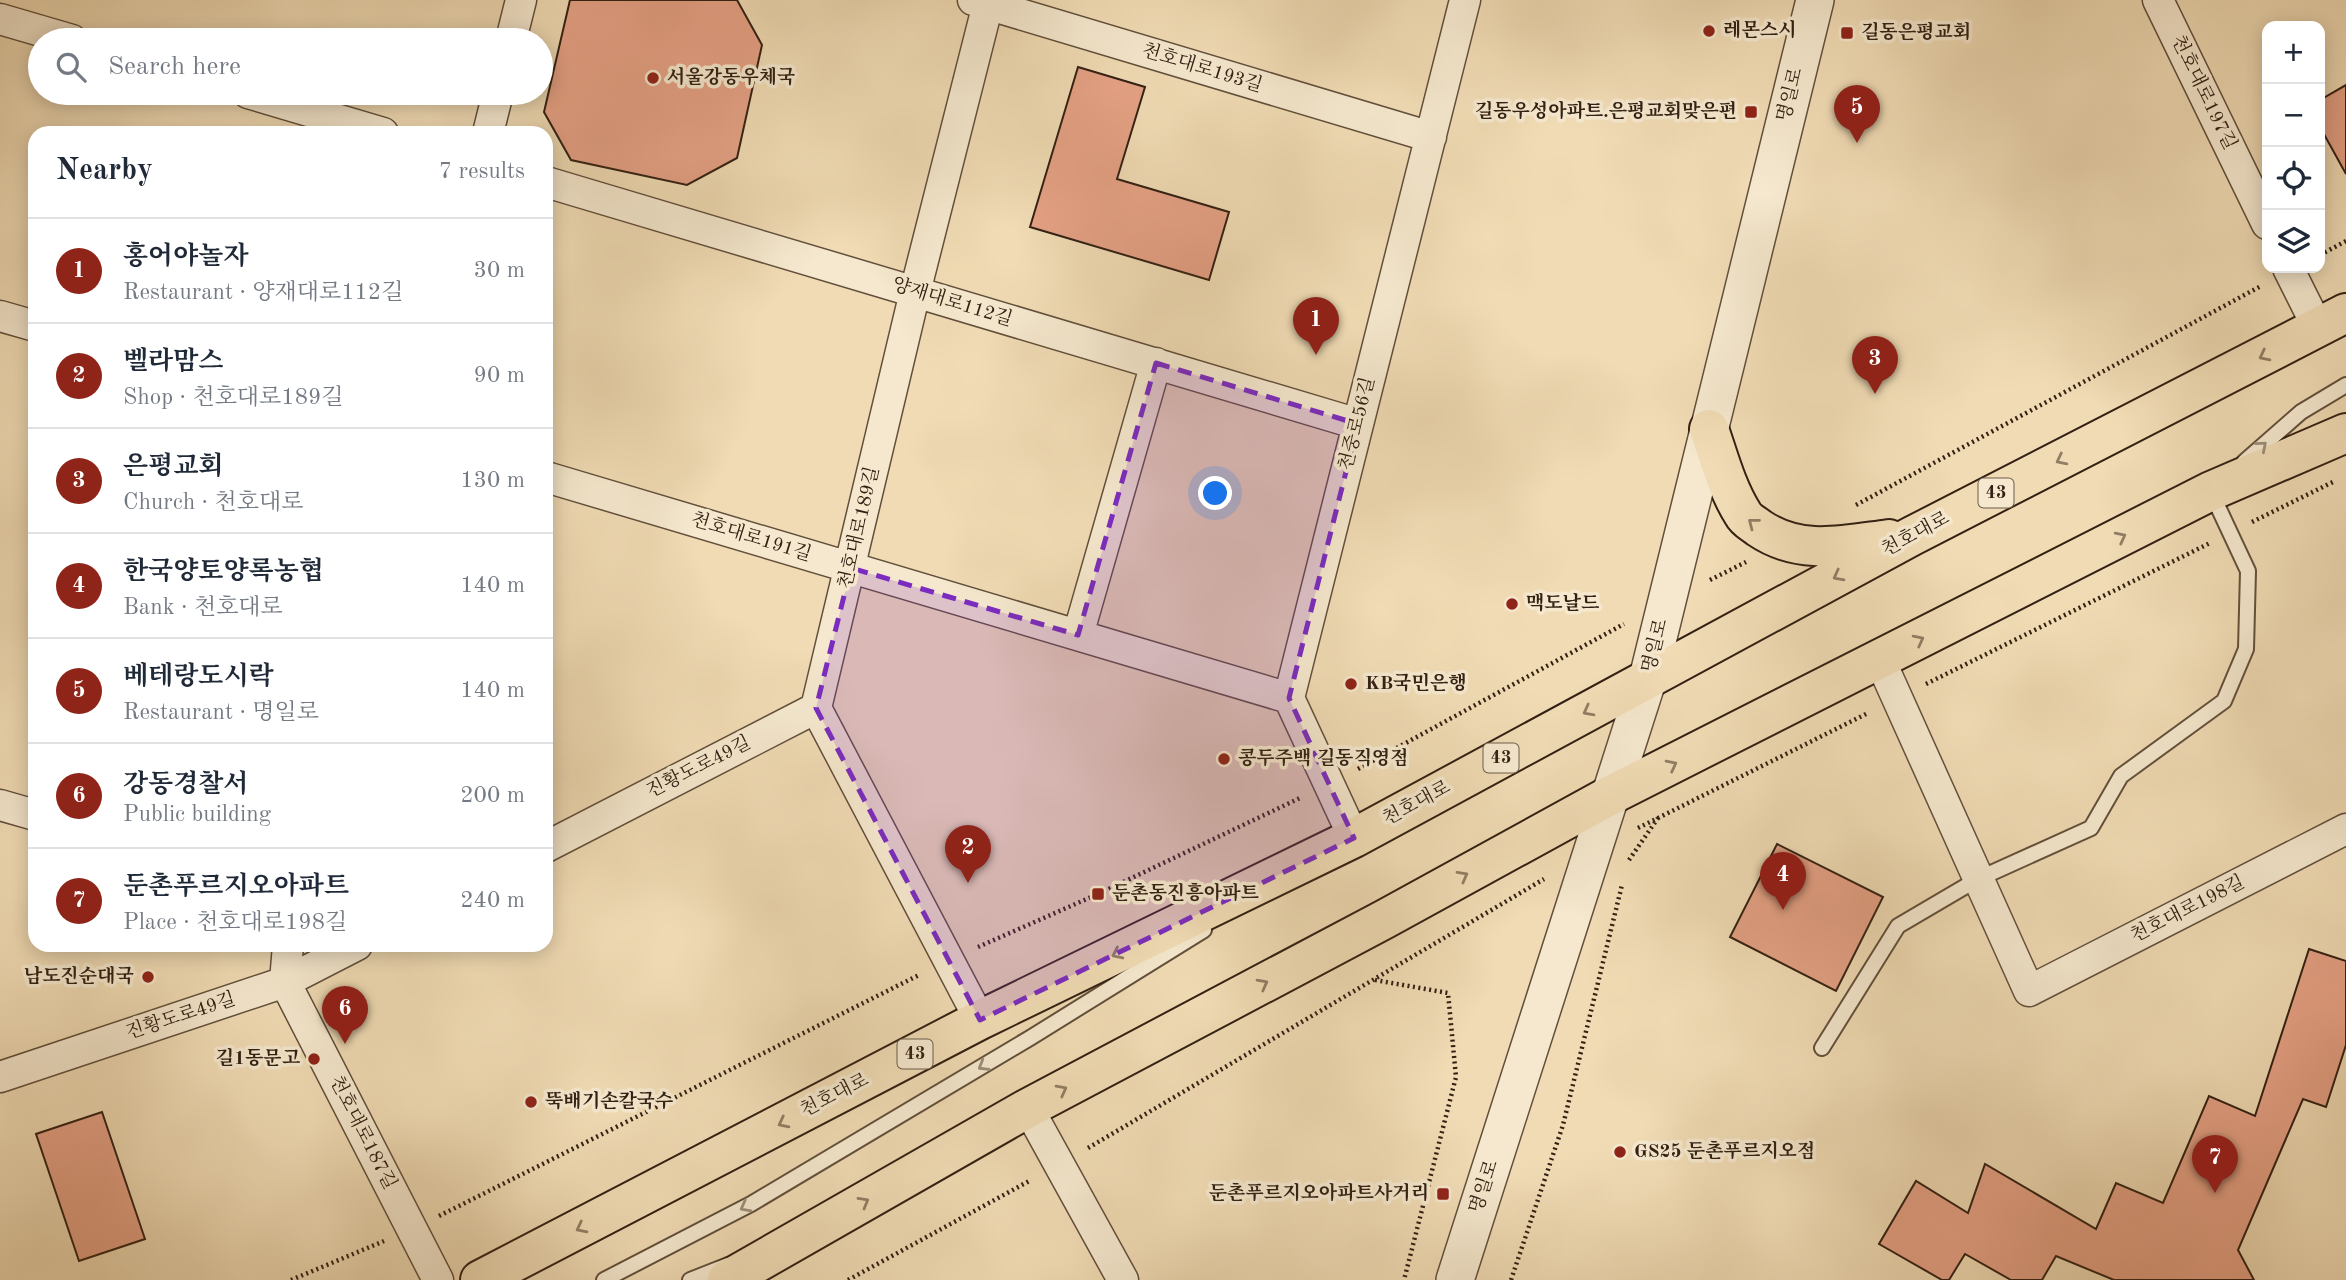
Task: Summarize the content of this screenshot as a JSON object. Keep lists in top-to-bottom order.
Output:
{
  "streets": {
    "main road": ["43", "천호대로"],
    "street": [
      "천호대로193길",
      "천호대로197길",
      "명일로",
      "양재대로112길",
      "천중로56길",
      "천호대로189길",
      "천호대로191길",
      "진황도로49길",
      "천호대로198길",
      "천호대로187길"
    ]
  },
  "crossings": [
    ["천호대로193길", "천중로56길"],
    ["천호대로193길", "천호대로189길"],
    ["명일로", "천호대로"],
    ["양재대로112길", "천중로56길"],
    ["양재대로112길", "천호대로189길"],
    ["천중로56길", "천호대로191길"],
    ["천호대로189길", "천호대로191길"],
    ["천호대로189길", "진황도로49길"],
    ["진황도로49길", "천호대로187길"]
  ],
  "places": {
    "other": [
      "레몬스시",
      "서울강동우체국",
      "맥도날드",
      "KB국민은행",
      "콩두주백 길동직영점",
      "남도진순대국",
      "길1동문고",
      "뚝배기손칼국수",
      "GS25 둔촌푸르지오점"
    ],
    "transit": [
      "길동은평교회",
      "길동우성아파트.은평교회맞은편",
      "둔촌동진흥아파트",
      "둔촌푸르지오아파트사거리"
    ]
  },
  "page": {
    "map_buttons": ["+", "−"],
    "search": "Search here",
    "pins": [
      "5",
      "1",
      "3",
      "2",
      "4",
      "6",
      "7"
    ],
    "heading": ["Nearby", "7 results"],
    "list": [
      {
        "mark": "1",
        "name": "홍어야놀자",
        "note": "Restaurant · 양재대로112길",
        "value": "30 m"
      },
      {
        "mark": "2",
        "name": "벨라맘스",
        "note": "Shop · 천호대로189길",
        "value": "90 m"
      },
      {
        "mark": "3",
        "name": "은평교회",
        "note": "Church · 천호대로",
        "value": "130 m"
      },
      {
        "mark": "4",
        "name": "한국양토양록농협",
        "note": "Bank · 천호대로",
        "value": "140 m"
      },
      {
        "mark": "5",
        "name": "베테랑도시락",
        "note": "Restaurant · 명일로",
        "value": "140 m"
      },
      {
        "mark": "6",
        "name": "강동경찰서",
        "note": "Public building",
        "value": "200 m"
      },
      {
        "mark": "7",
        "name": "둔촌푸르지오아파트",
        "note": "Place · 천호대로198길",
        "value": "240 m"
      }
    ]
  }
}
